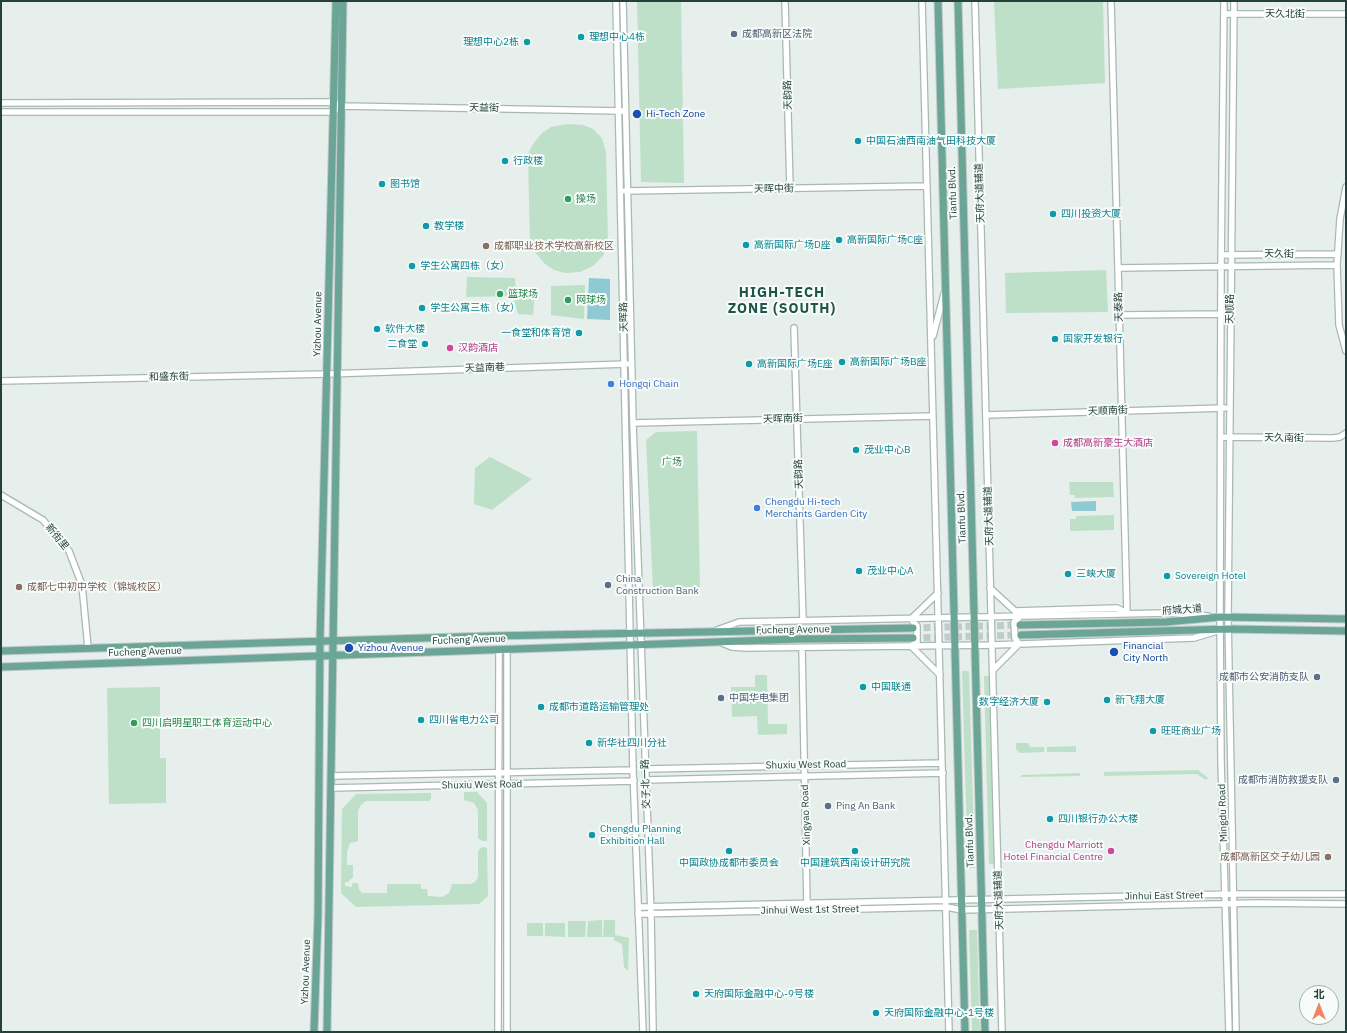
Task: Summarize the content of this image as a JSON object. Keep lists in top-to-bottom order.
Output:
{
  "streets": {
    "main road": [
      "Tianfu Blvd.",
      "Yizhou Avenue",
      "府城大道",
      "Fucheng Avenue"
    ],
    "street": [
      "天久北街",
      "天韵路",
      "天益街",
      "天晖中街",
      "天府大道辅道",
      "天久街",
      "天泰路",
      "天顺路",
      "天晖路",
      "天益南巷",
      "和盛东街",
      "天顺南街",
      "天晖南街",
      "天久南街",
      "新街里",
      "Shuxiu West Road",
      "交子北一路",
      "Mingdu Road",
      "Xingyao Road",
      "Jinhui East Street",
      "Jinhui West 1st Street"
    ]
  },
  "crossings": [
    ["天久北街", "天顺路"],
    ["天韵路", "天晖中街"],
    ["天韵路", "天晖南街"],
    ["天益街", "天晖路"],
    ["天益街", "Yizhou Avenue"],
    ["天晖中街", "天晖路"],
    ["Tianfu Blvd.", "Jinhui East Street"],
    ["Tianfu Blvd.", "Jinhui West 1st Street"],
    ["天府大道辅道", "天顺南街"],
    ["天府大道辅道", "Jinhui East Street"],
    ["天久街", "天泰路"],
    ["天久街", "天顺路"],
    ["天泰路", "天顺南街"],
    ["天顺路", "天顺南街"],
    ["天顺路", "天久南街"],
    ["天顺路", "府城大道"],
    ["天顺路", "Mingdu Road"],
    ["天晖路", "天益南巷"],
    ["天晖路", "天晖南街"],
    ["天晖路", "Fucheng Avenue"],
    ["天晖路", "交子北一路"],
    ["Yizhou Avenue", "天益南巷"],
    ["Yizhou Avenue", "和盛东街"],
    ["Yizhou Avenue", "Fucheng Avenue"],
    ["Yizhou Avenue", "Shuxiu West Road"],
    ["天益南巷", "和盛东街"],
    ["新街里", "Fucheng Avenue"],
    ["府城大道", "Mingdu Road"],
    ["Fucheng Avenue", "交子北一路"],
    ["Shuxiu West Road", "交子北一路"],
    ["Shuxiu West Road", "Xingyao Road"],
    ["交子北一路", "Jinhui West 1st Street"],
    ["Mingdu Road", "Jinhui East Street"],
    ["Xingyao Road", "Jinhui West 1st Street"],
    ["Jinhui East Street", "Jinhui West 1st Street"]
  ],
  "districts": ["HIGH-TECH ZONE (SOUTH)"],
  "parks": ["广场"],
  "places": [
    "成都高新区法院",
    "理想中心4栋",
    "理想中心2栋",
    "Hi-Tech Zone",
    "中国石油西南油气田科技大厦",
    "行政楼",
    "图书馆",
    "操场",
    "四川投资大厦",
    "教学楼",
    "高新国际广场C座",
    "高新国际广场D座",
    "成都职业技术学校高新校区",
    "学生公寓四栋（女）",
    "篮球场",
    "网球场",
    "学生公寓三栋（女）",
    "软件大楼",
    "一食堂和体育馆",
    "国家开发银行",
    "二食堂",
    "汉韵酒店",
    "高新国际广场B座",
    "高新国际广场E座",
    "Hongqi Chain",
    "成都高新豪生大酒店",
    "茂业中心B",
    "Chengdu Hi-tech Merchants Garden City",
    "茂业中心A",
    "三峡大厦",
    "Sovereign Hotel",
    "China Construction Bank",
    "成都七中初中学校（锦城校区）",
    "Yizhou Avenue",
    "Financial City North",
    "成都市公安消防支队",
    "中国联通",
    "中国华电集团",
    "新飞翔大厦",
    "数字经济大厦",
    "成都市道路运输管理处",
    "四川省电力公司",
    "四川启明星职工体育运动中心",
    "旺旺商业广场",
    "新华社四川分社",
    "成都市消防救援支队",
    "Ping An Bank",
    "四川银行办公大楼",
    "Chengdu Planning Exhibition Hall",
    "中国政协成都市委员会",
    "中国建筑西南设计研究院",
    "Chengdu Marriott Hotel Financial Centre",
    "成都高新区交子幼儿园",
    "天府国际金融中心-9号楼",
    "天府国际金融中心-1号楼"
  ],
  "north": "top"
}
